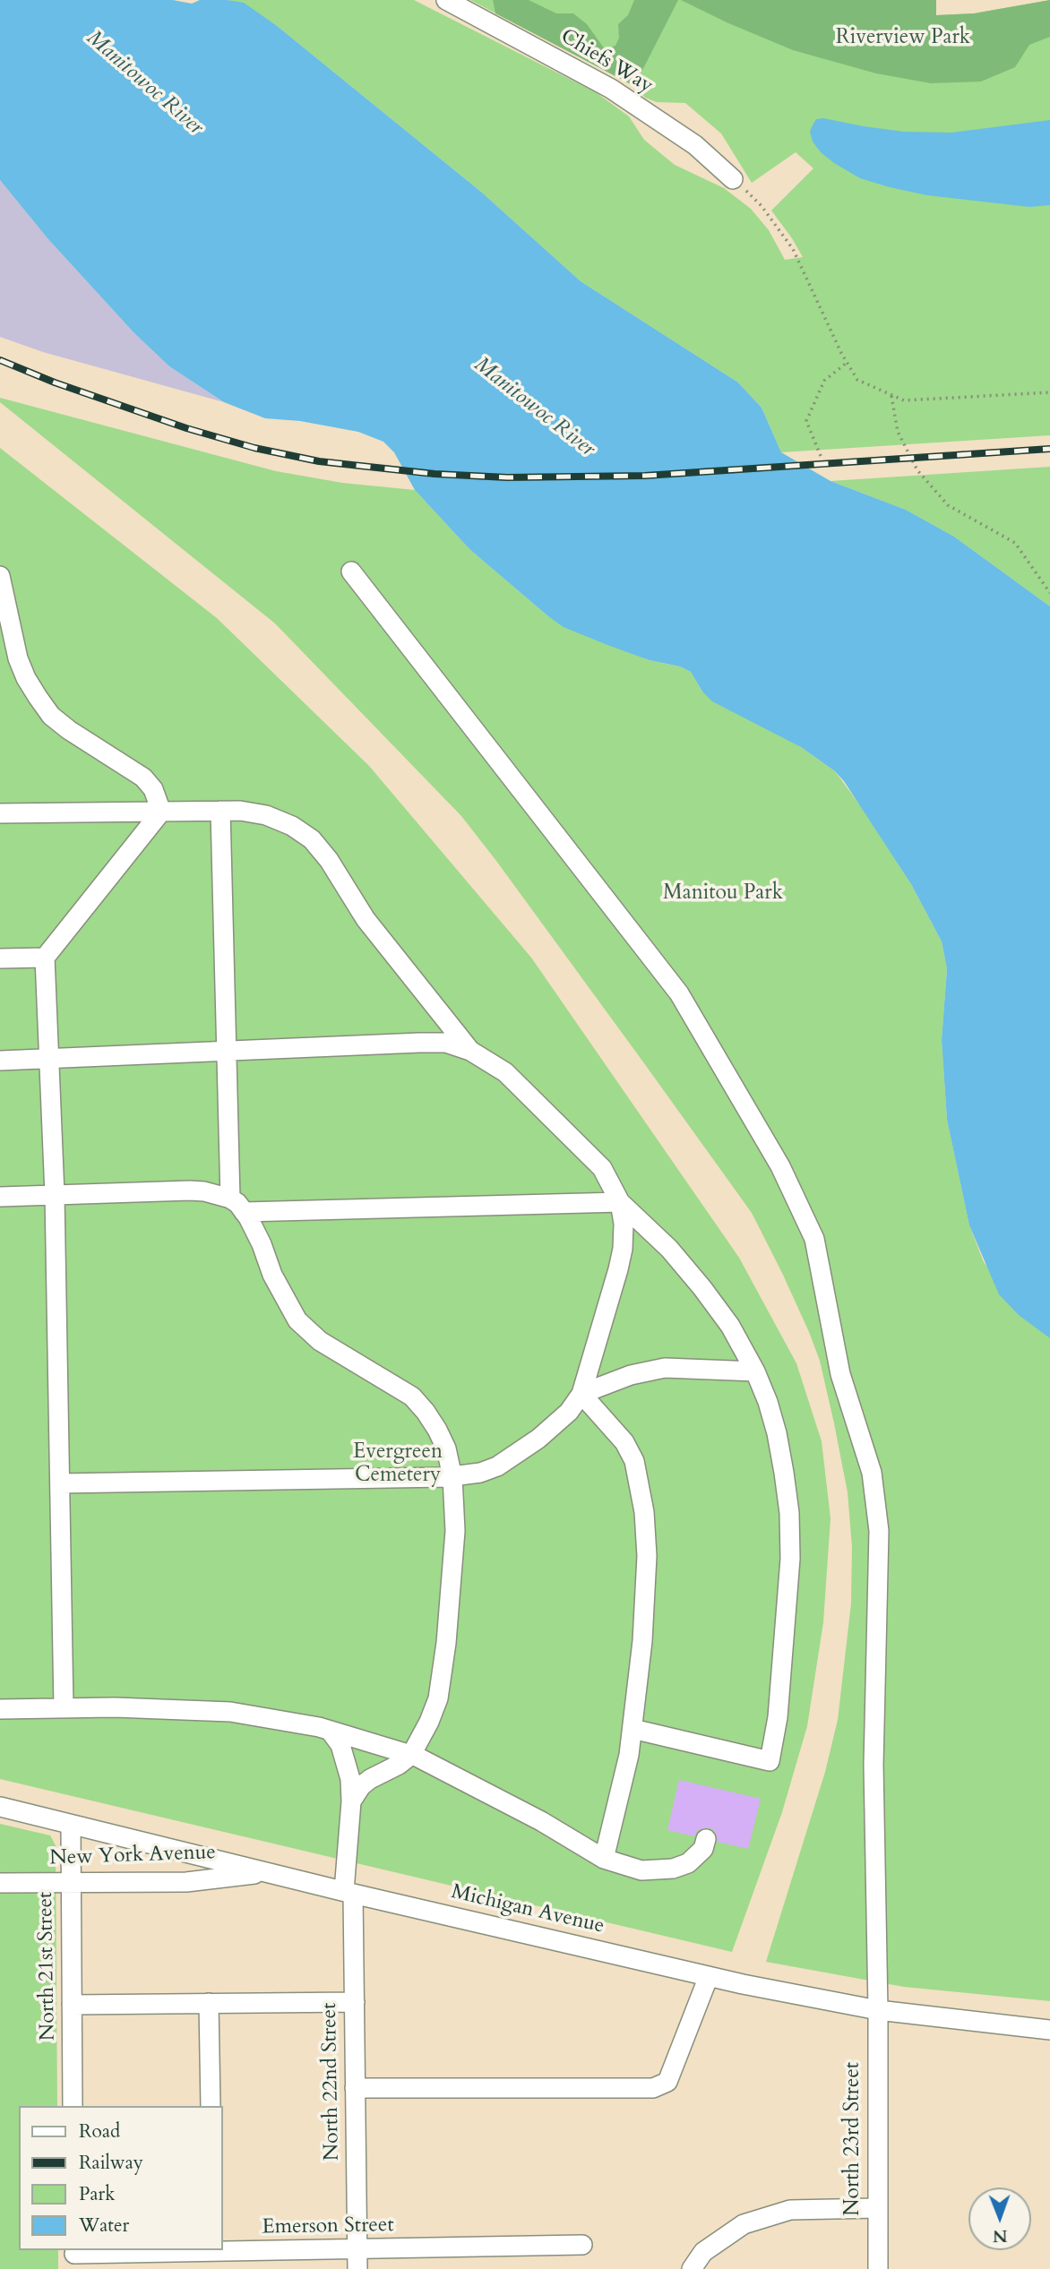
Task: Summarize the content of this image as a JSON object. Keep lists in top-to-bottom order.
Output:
{
  "streets": {
    "street": [
      "Chiefs Way",
      "New York Avenue",
      "Michigan Avenue",
      "North 21st Street",
      "North 22nd Street",
      "North 23rd Street",
      "Emerson Street"
    ]
  },
  "crossings": [
    ["New York Avenue", "Michigan Avenue"],
    ["New York Avenue", "North 21st Street"],
    ["Michigan Avenue", "North 21st Street"],
    ["Michigan Avenue", "North 22nd Street"],
    ["Michigan Avenue", "North 23rd Street"],
    ["North 22nd Street", "Emerson Street"]
  ],
  "water": ["Manitowoc River"],
  "parks": ["Riverview Park", "Manitou Park", "Evergreen Cemetery"],
  "legend": [
    "Road",
    "Railway",
    "Park",
    "Water"
  ],
  "north": "bottom"
}
